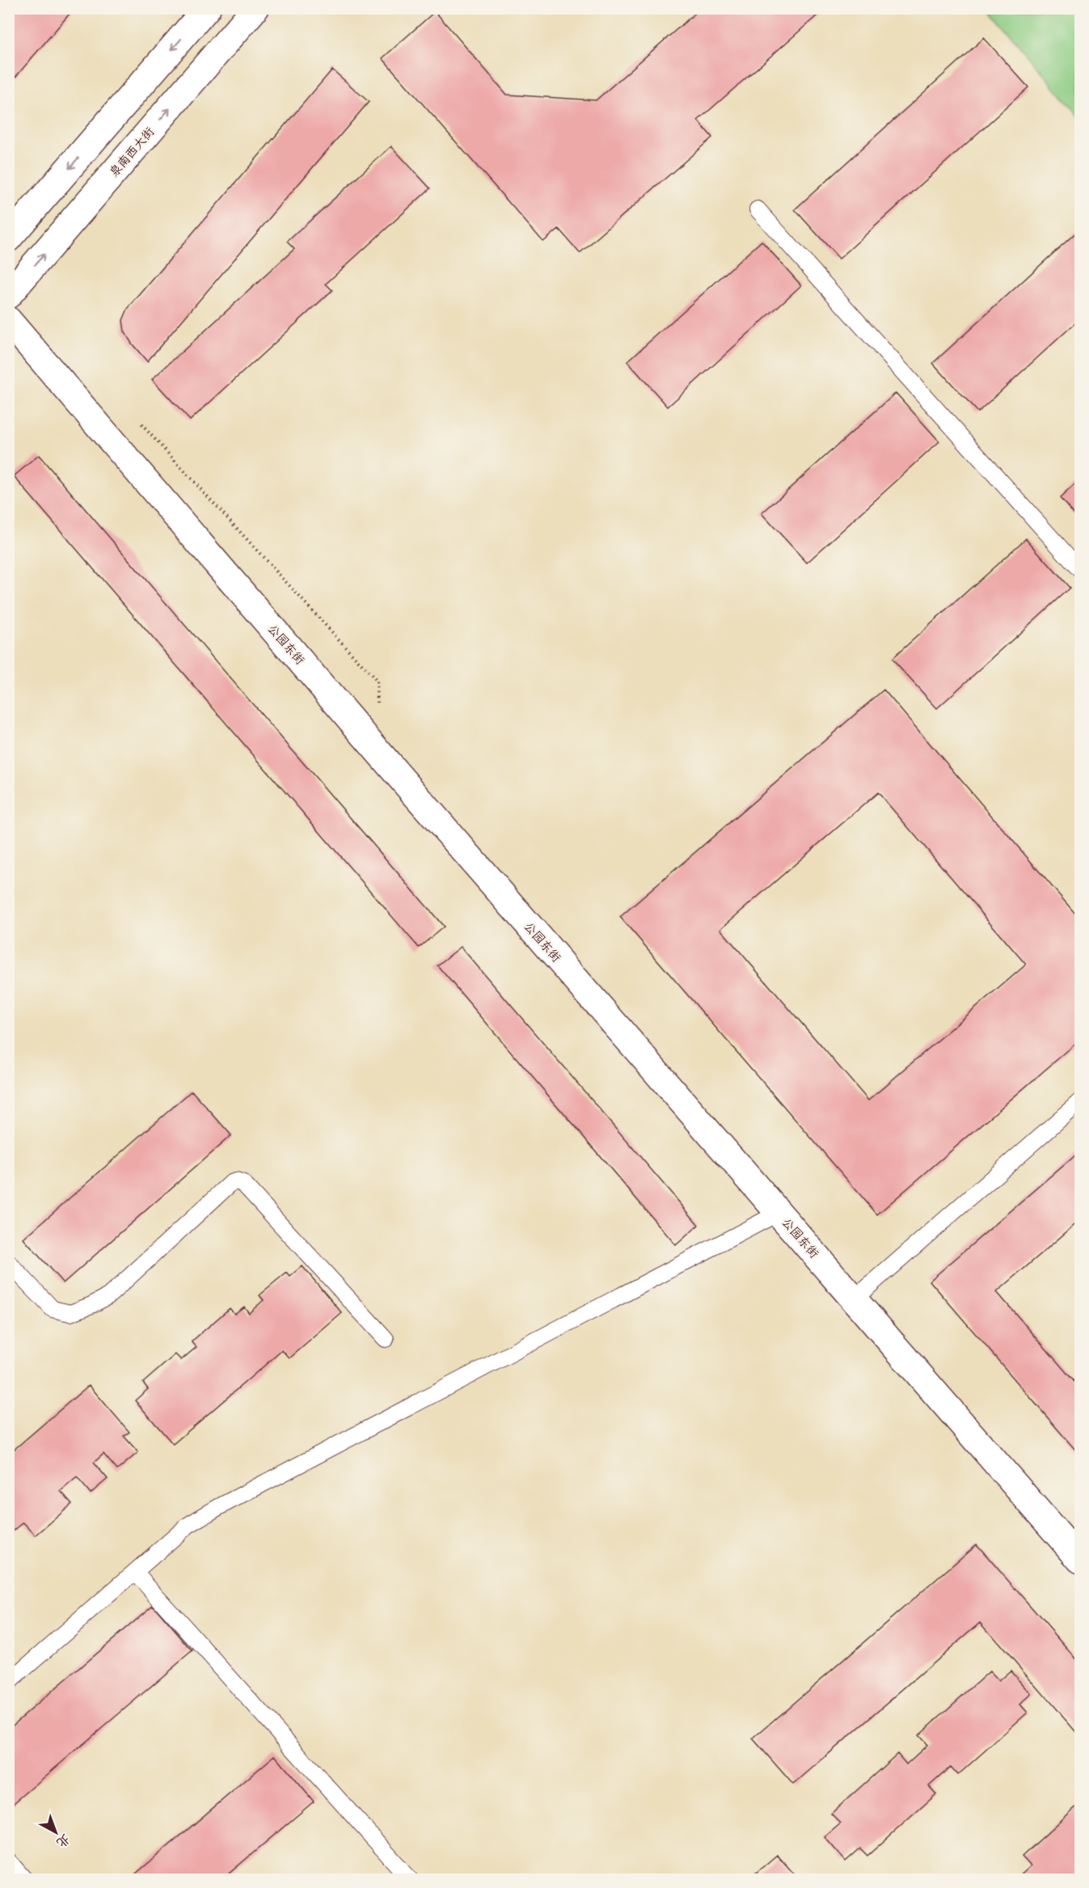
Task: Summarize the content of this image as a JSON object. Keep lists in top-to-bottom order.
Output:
{
  "streets": {
    "street": ["泉南西大街", "公园东街"]
  },
  "north": "bottom right"
}
